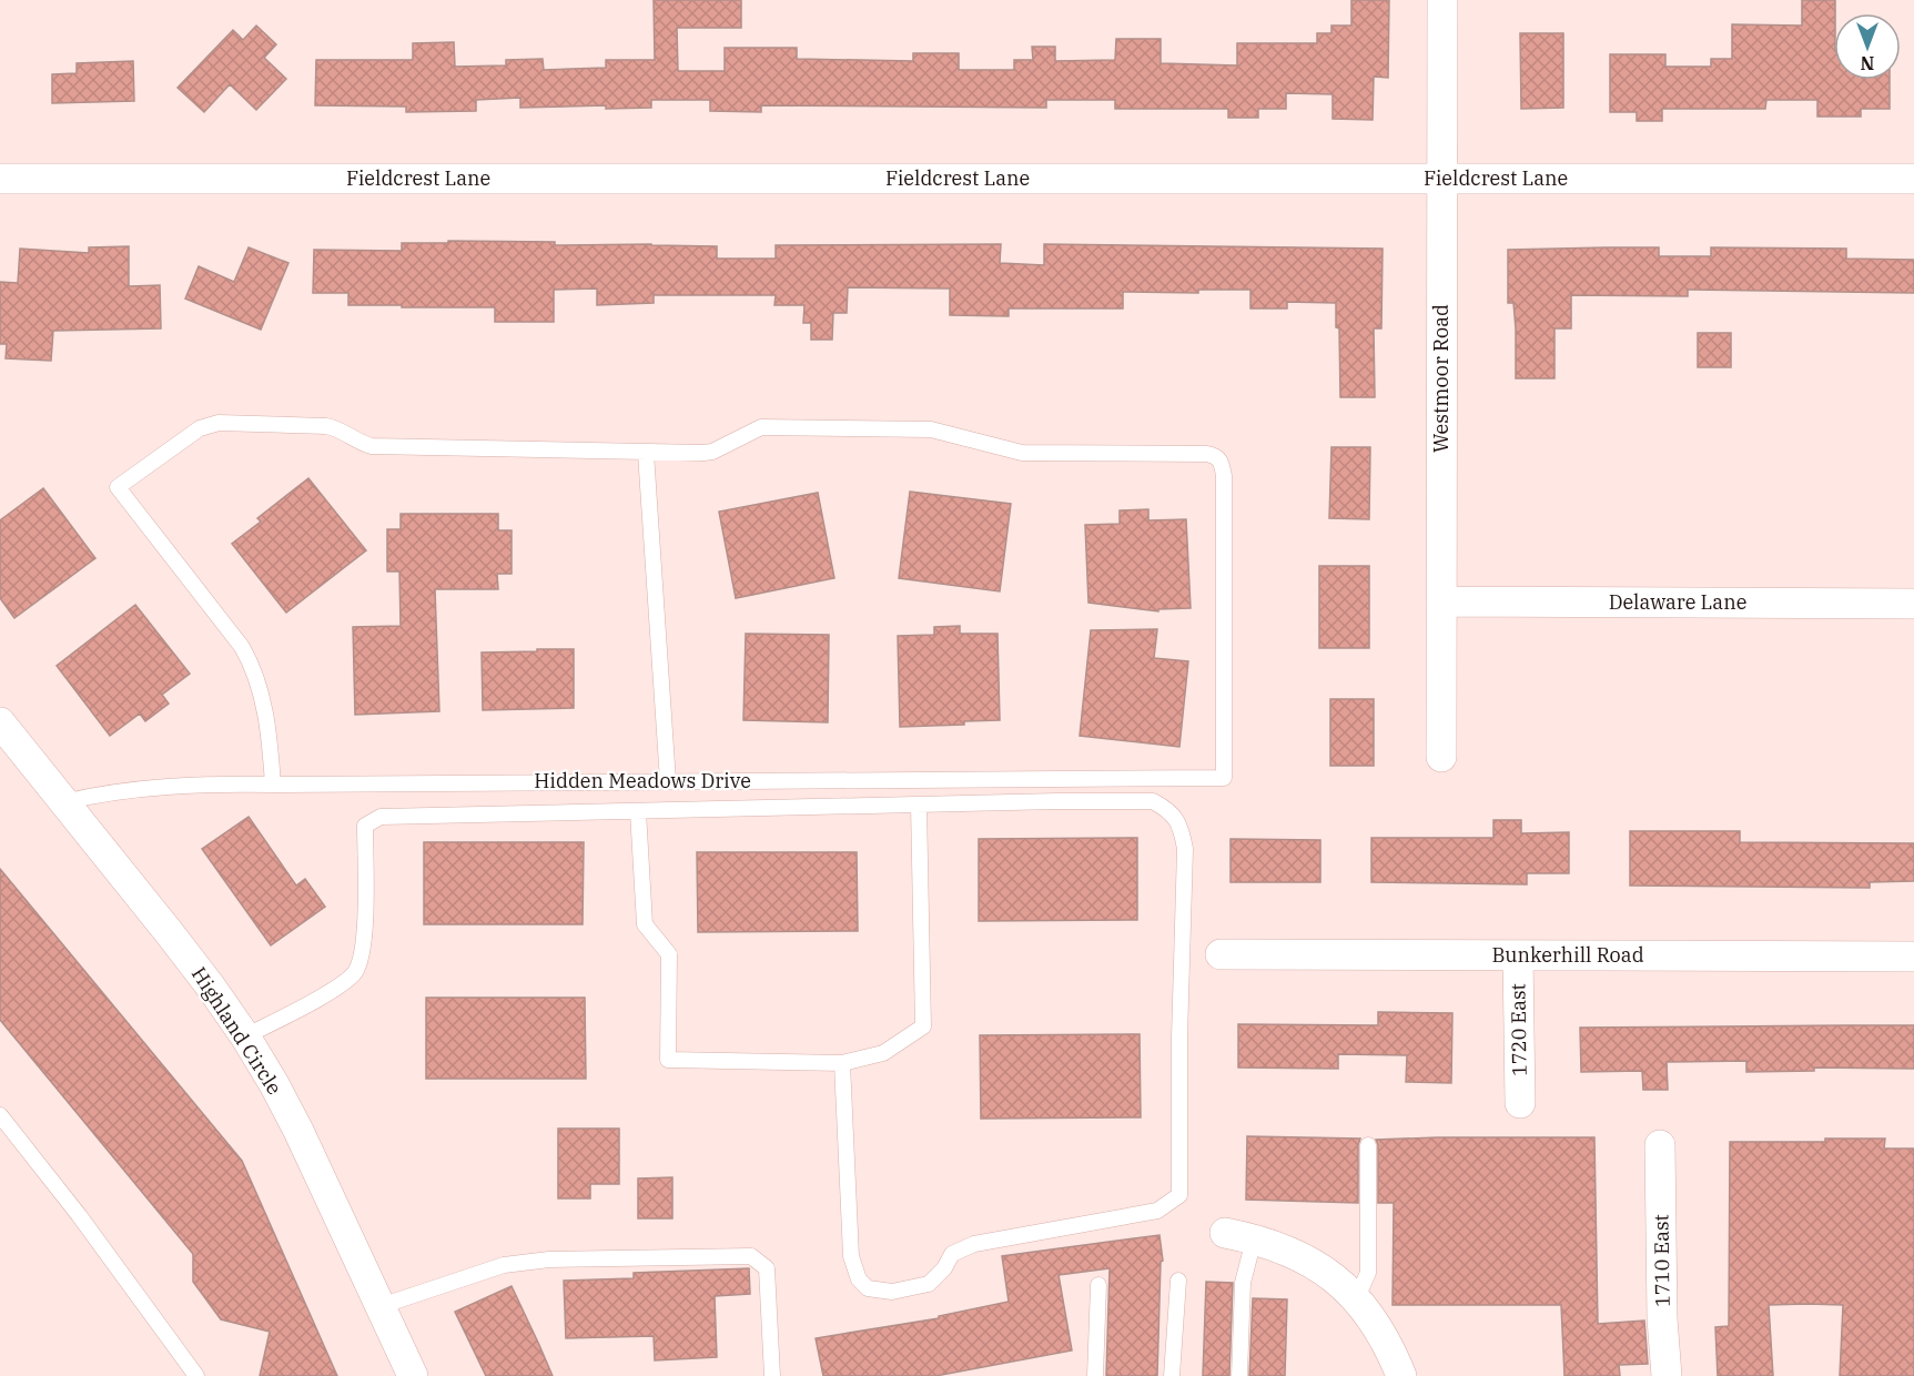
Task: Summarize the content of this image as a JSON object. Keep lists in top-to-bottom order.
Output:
{
  "streets": {
    "street": [
      "Fieldcrest Lane",
      "Westmoor Road",
      "Delaware Lane",
      "Bunkerhill Road",
      "1720 East",
      "Highland Circle",
      "1710 East"
    ],
    "lane": ["Hidden Meadows Drive"]
  },
  "crossings": [
    ["Fieldcrest Lane", "Westmoor Road"],
    ["Westmoor Road", "Delaware Lane"],
    ["Hidden Meadows Drive", "Highland Circle"],
    ["Bunkerhill Road", "1720 East"]
  ],
  "north": "bottom"
}
